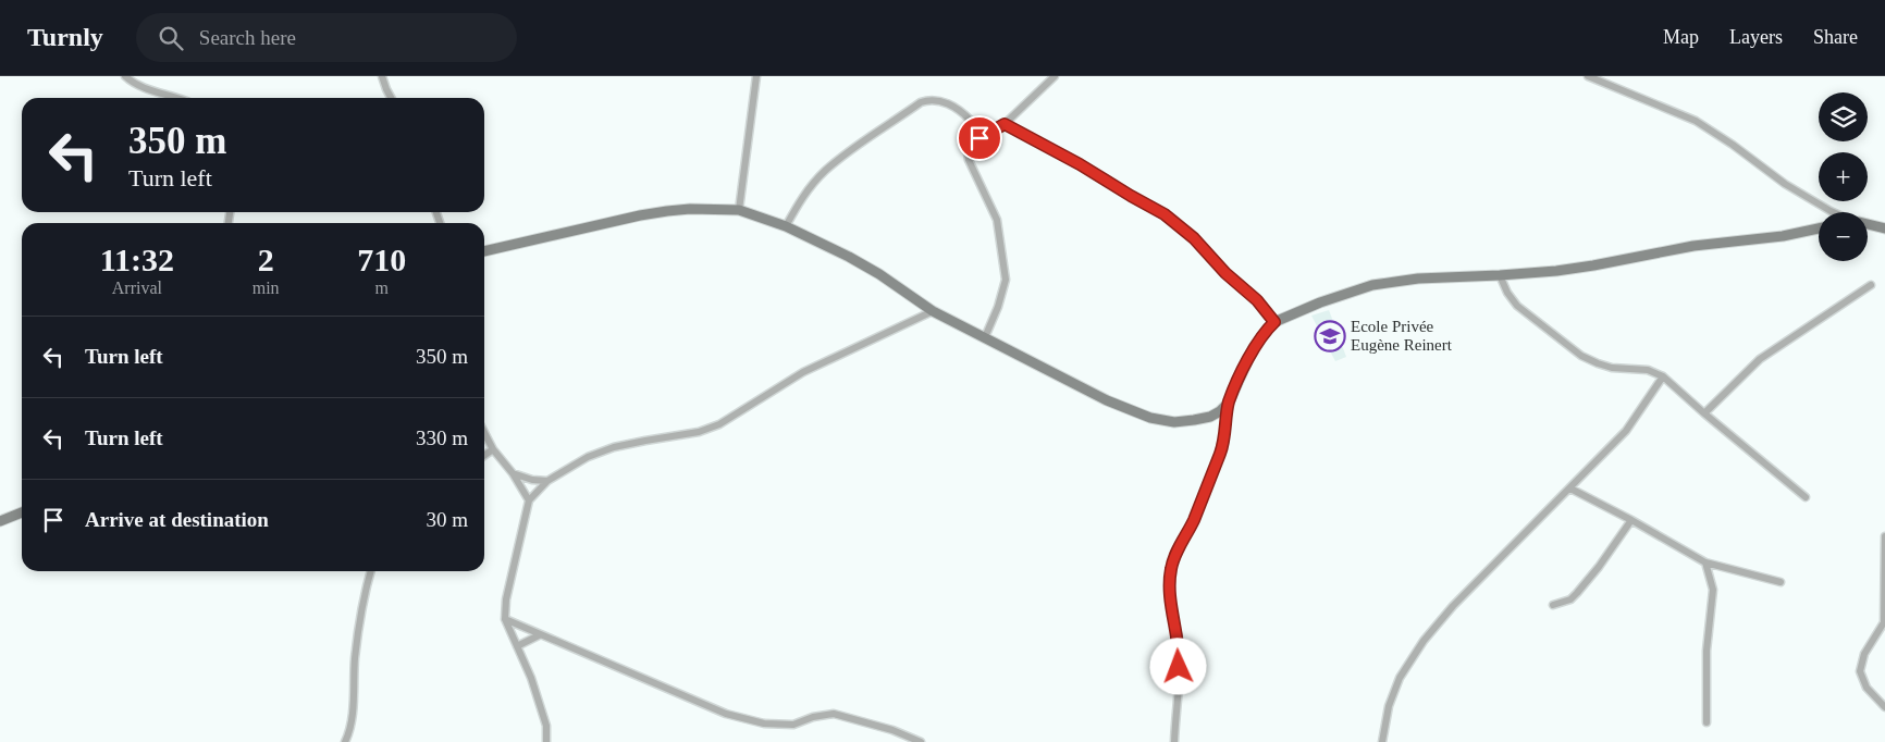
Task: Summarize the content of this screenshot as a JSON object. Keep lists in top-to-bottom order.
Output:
{
  "places": {
    "school or university": ["Ecole Privée Eugène Reinert"]
  },
  "page": {
    "header": "Turnly",
    "search": "Search here",
    "nav": ["Map", "Layers", "Share"],
    "map_buttons": ["+", "−"],
    "turn": ["350 m", "Turn left"],
    "eta": [
      "11:32",
      "Arrival",
      "2",
      "min",
      "710",
      "m"
    ],
    "list": [
      {
        "name": "Turn left",
        "value": "350 m"
      },
      {
        "name": "Turn left",
        "value": "330 m"
      },
      {
        "name": "Arrive at destination",
        "value": "30 m"
      }
    ]
  }
}
